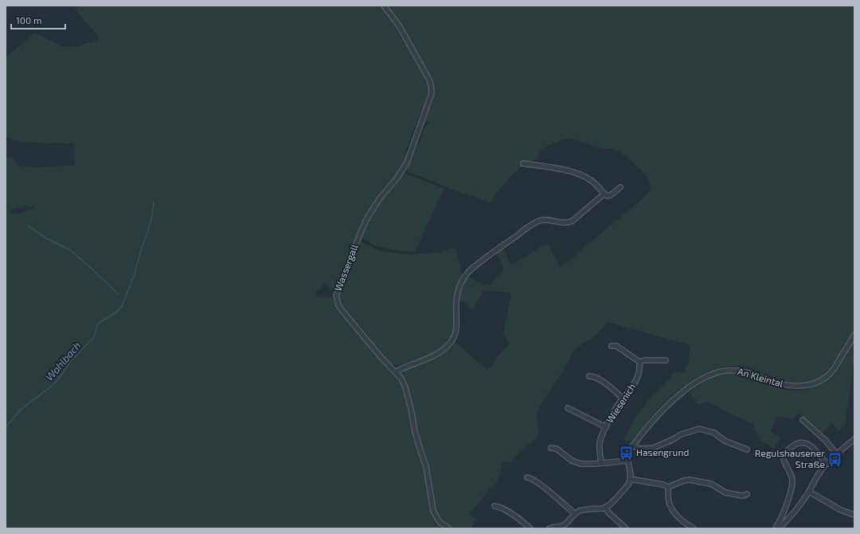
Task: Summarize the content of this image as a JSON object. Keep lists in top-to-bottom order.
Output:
{
  "streets": {
    "street": ["Wassergall", "An Kleintal", "Wiesenich"]
  },
  "water": ["Wahlbach"],
  "places": {
    "bus stop": ["Hasengrund", "Regulshausener Straße"]
  },
  "scale_bar": "100 m"
}
